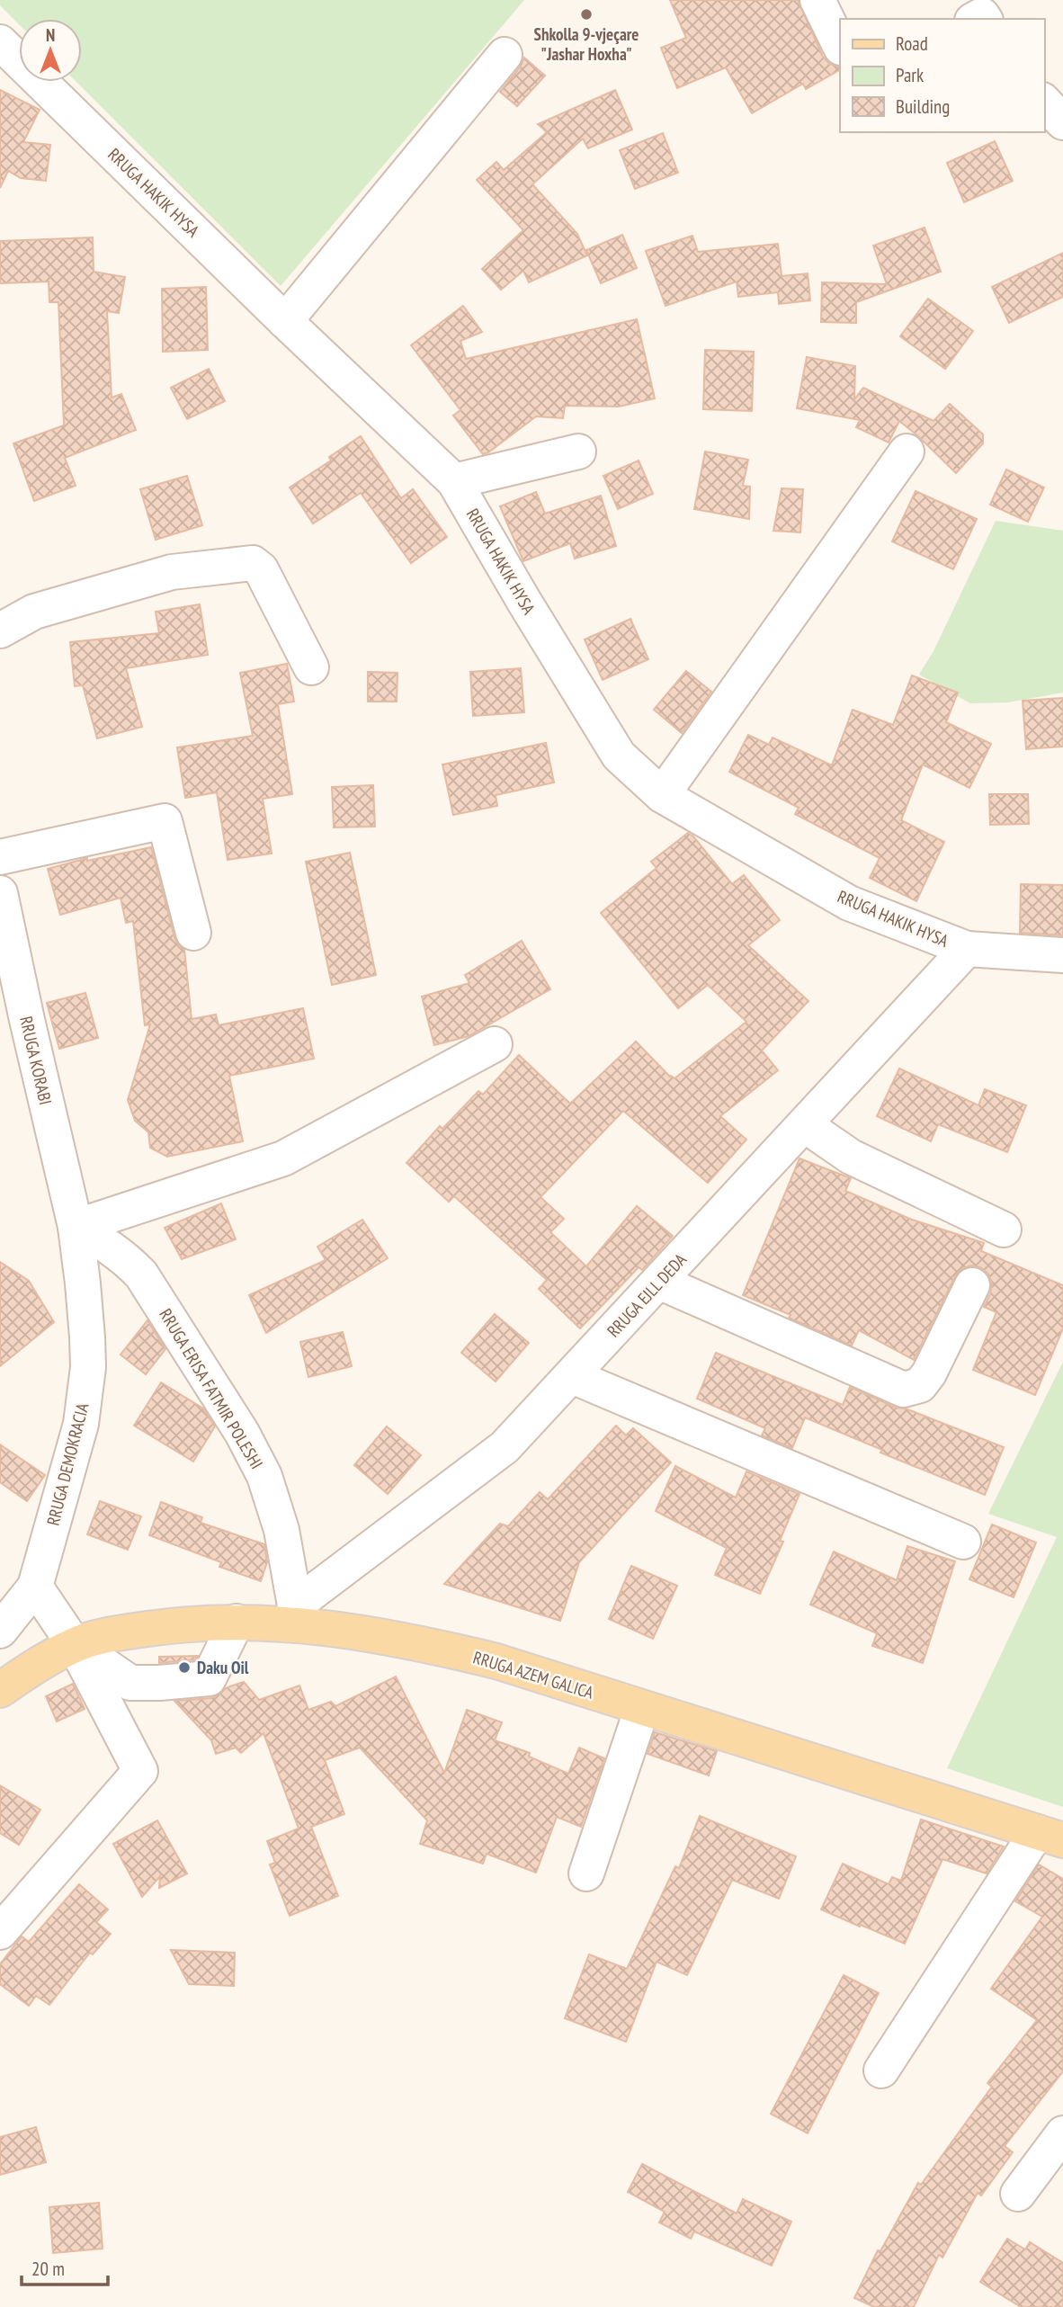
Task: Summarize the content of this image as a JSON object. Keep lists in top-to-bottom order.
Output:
{
  "streets": {
    "main road": ["RRUGA AZEM GALICA"],
    "street": [
      "RRUGA HAKIK HYSA",
      "RRUGA KORABI",
      "RRUGA EJLL DEDA",
      "RRUGA ERISA FATMIR POLESHI",
      "RRUGA DEMOKRACIA"
    ]
  },
  "crossings": [
    ["RRUGA HAKIK HYSA", "RRUGA EJLL DEDA"],
    ["RRUGA KORABI", "RRUGA ERISA FATMIR POLESHI"],
    ["RRUGA KORABI", "RRUGA DEMOKRACIA"],
    ["RRUGA EJLL DEDA", "RRUGA ERISA FATMIR POLESHI"],
    ["RRUGA EJLL DEDA", "RRUGA AZEM GALICA"],
    ["RRUGA ERISA FATMIR POLESHI", "RRUGA DEMOKRACIA"],
    ["RRUGA ERISA FATMIR POLESHI", "RRUGA AZEM GALICA"]
  ],
  "places": ["Shkolla 9-vjeçare \"Jashar Hoxha\"", "Daku Oil"],
  "legend": ["Road", "Park", "Building"],
  "scale_bar": "20 m",
  "north": "top"
}
